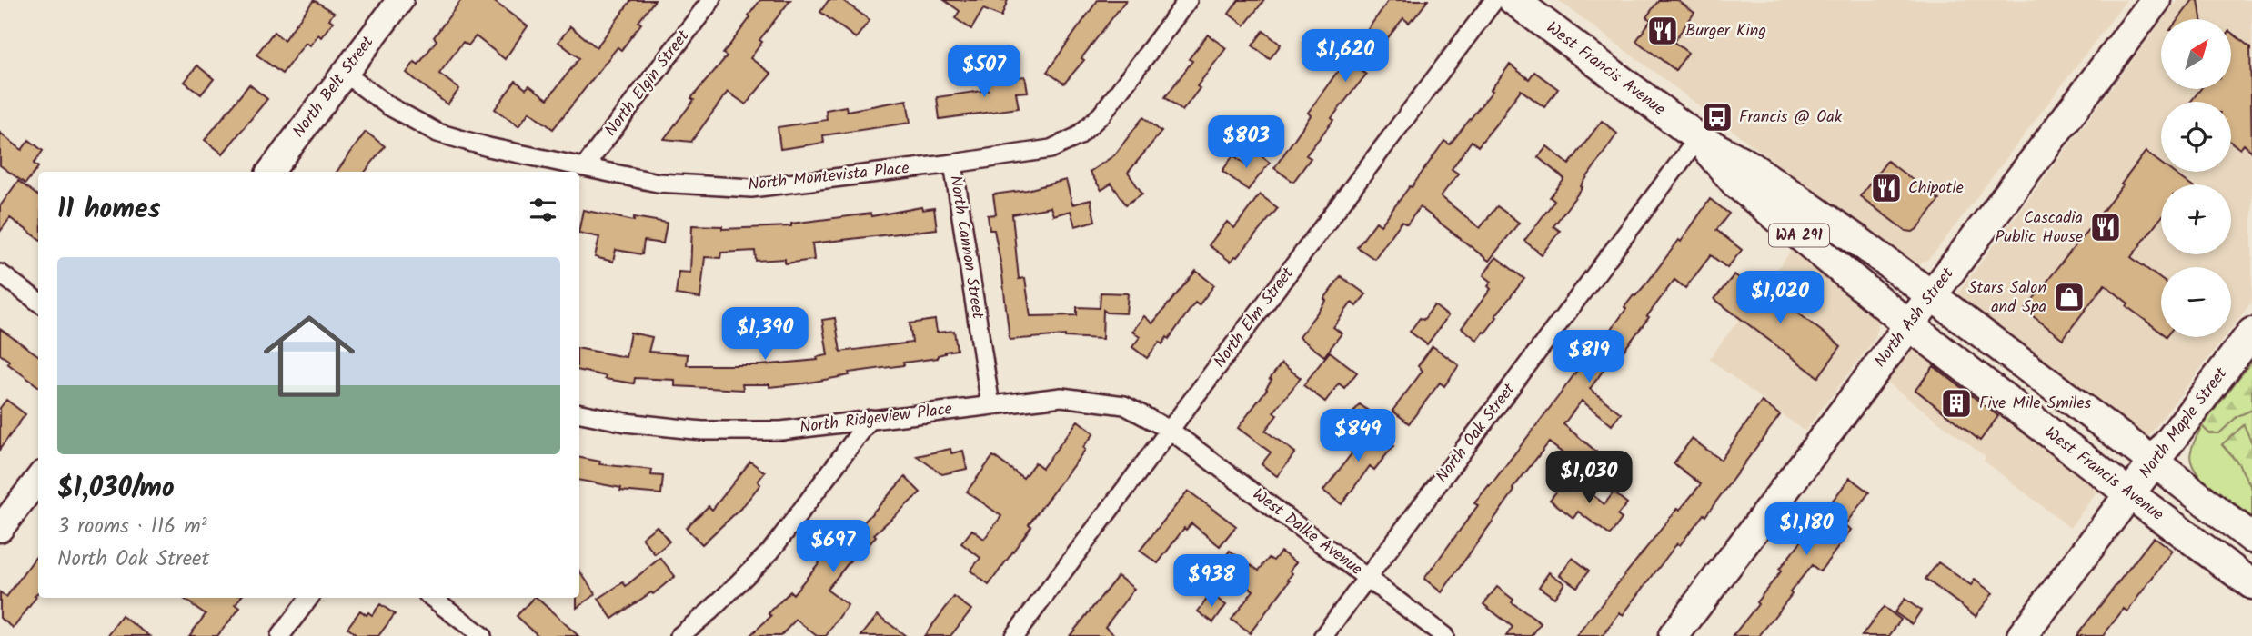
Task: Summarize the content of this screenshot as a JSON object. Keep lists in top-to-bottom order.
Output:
{
  "streets": {
    "main road": [
      "West Francis Avenue",
      "WA 291",
      "North Ash Street",
      "North Maple Street"
    ],
    "street": [
      "North Elgin Street",
      "North Belt Street",
      "North Montevista Place",
      "North Cannon Street",
      "North Elm Street",
      "North Ridgeview Place",
      "North Oak Street",
      "West Dalke Avenue"
    ]
  },
  "crossings": [
    ["West Francis Avenue", "North Ash Street"],
    ["West Francis Avenue", "North Maple Street"],
    ["West Francis Avenue", "North Oak Street"],
    ["North Elgin Street", "North Montevista Place"],
    ["North Belt Street", "North Montevista Place"],
    ["North Montevista Place", "North Cannon Street"],
    ["North Cannon Street", "North Ridgeview Place"],
    ["North Elm Street", "North Ridgeview Place"],
    ["North Elm Street", "West Dalke Avenue"],
    ["North Ridgeview Place", "West Dalke Avenue"],
    ["North Oak Street", "West Dalke Avenue"]
  ],
  "places": {
    "restaurant": ["Burger King", "Chipotle", "Cascadia Public House"],
    "bus stop": ["Francis @ Oak"],
    "shop": ["Stars Salon and Spa"],
    "building": ["Five Mile Smiles"]
  },
  "north": "top right",
  "page": {
    "map_buttons": ["+", "−"],
    "price": [
      "$1,620",
      "$507",
      "$803",
      "$1,020",
      "$1,390",
      "$819",
      "$849",
      "$1,030",
      "$1,180",
      "$697",
      "$938"
    ],
    "heading": "11 homes",
    "list": [
      {
        "name": "$1,030/mo",
        "note": "3 rooms · 116 m² · North Oak Street"
      }
    ]
  }
}
